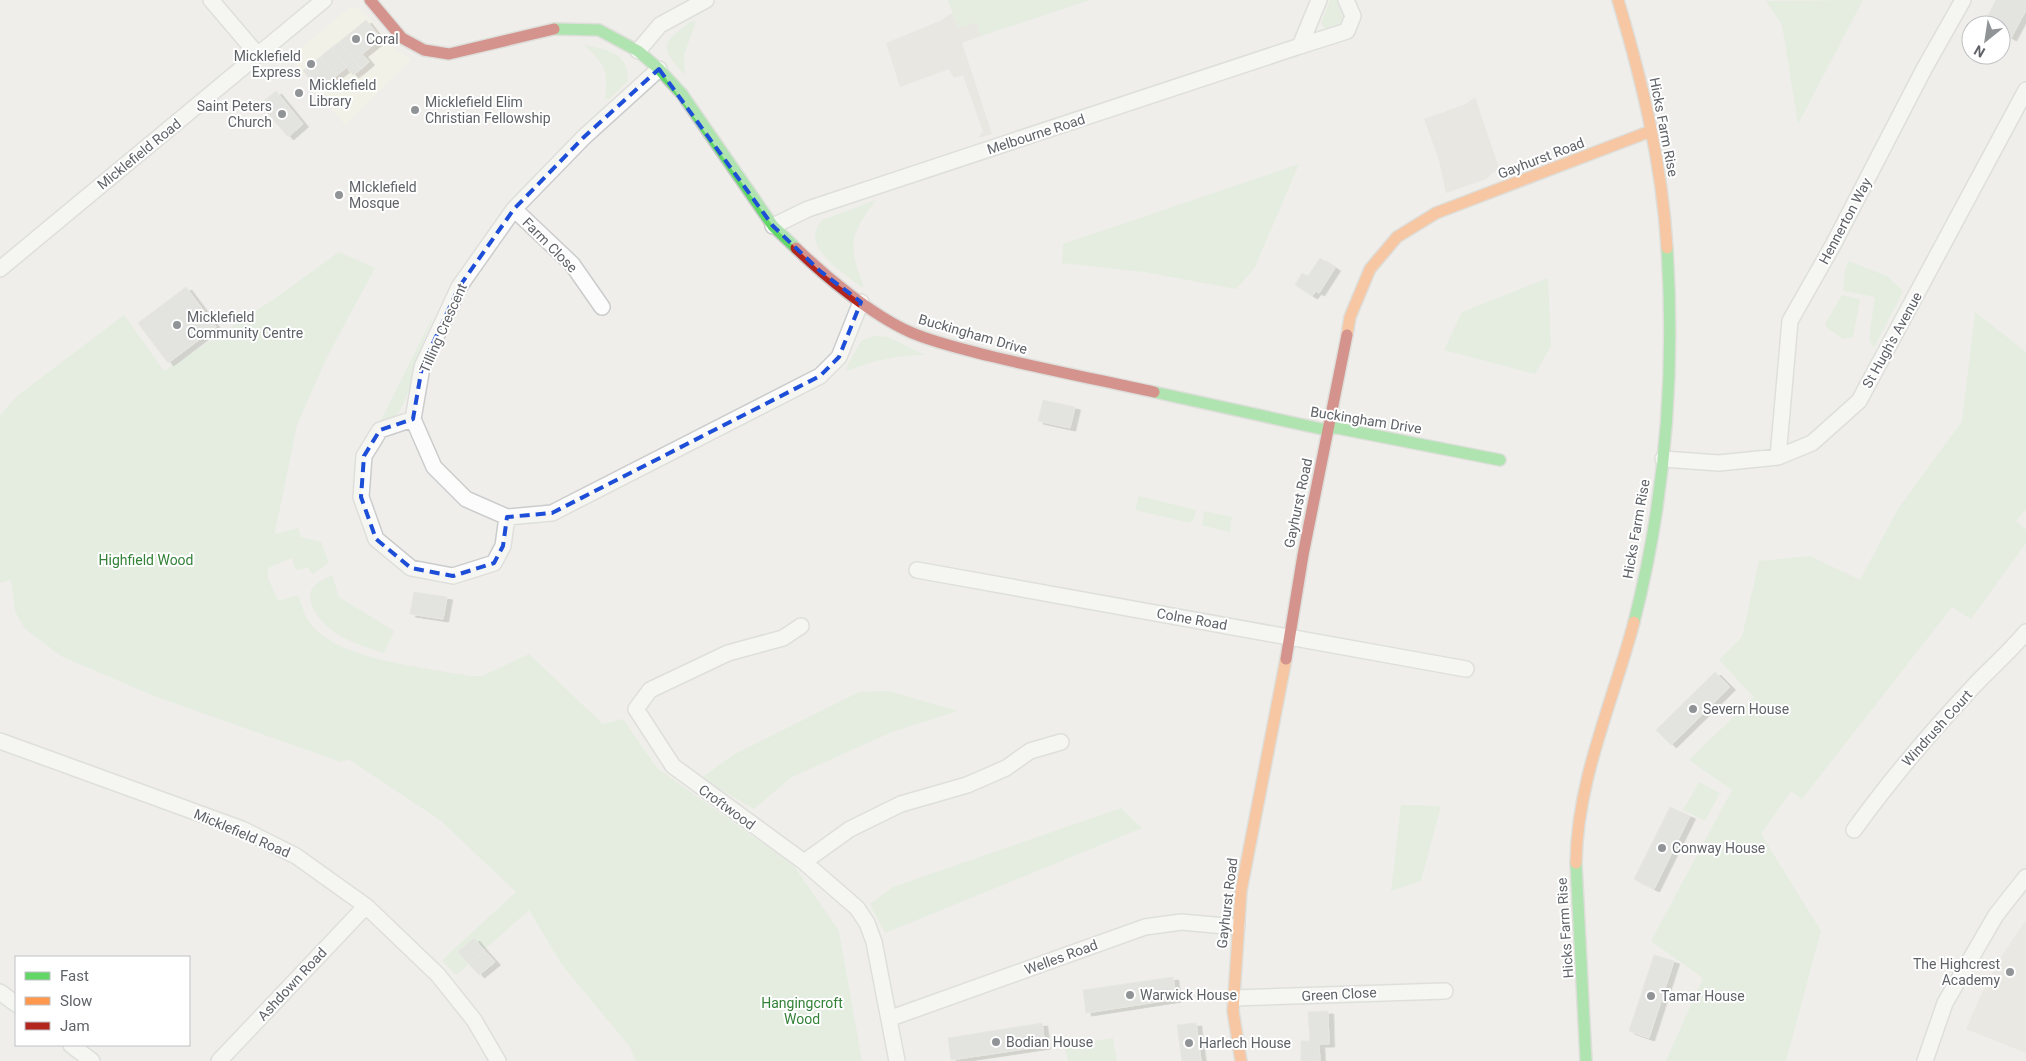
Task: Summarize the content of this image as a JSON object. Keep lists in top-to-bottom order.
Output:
{
  "streets": {
    "street": [
      "Hicks Farm Rise",
      "Melbourne Road",
      "Micklefield Road",
      "Gayhurst Road",
      "Hennerton Way",
      "Farm Close",
      "Tilling Crescent",
      "Buckingham Drive",
      "St Hugh's Avenue",
      "Colne Road",
      "Windrush Court",
      "Croftwood",
      "Welles Road",
      "Ashdown Road",
      "Green Close"
    ]
  },
  "crossings": [
    ["Hicks Farm Rise", "Gayhurst Road"],
    ["Hicks Farm Rise", "St Hugh's Avenue"],
    ["Melbourne Road", "Buckingham Drive"],
    ["Micklefield Road", "Ashdown Road"],
    ["Gayhurst Road", "Buckingham Drive"],
    ["Gayhurst Road", "Colne Road"],
    ["Gayhurst Road", "Welles Road"],
    ["Gayhurst Road", "Green Close"],
    ["Hennerton Way", "St Hugh's Avenue"],
    ["Farm Close", "Tilling Crescent"],
    ["Tilling Crescent", "Buckingham Drive"],
    ["Croftwood", "Welles Road"]
  ],
  "parks": ["Highfield Wood", "Hangingcroft Wood"],
  "places": [
    "Coral",
    "Micklefield Express",
    "Micklefield Library",
    "Micklefield Elim Christian Fellowship",
    "Saint Peters Church",
    "MIcklefield Mosque",
    "Micklefield Community Centre",
    "Severn House",
    "Conway House",
    "The Highcrest Academy",
    "Warwick House",
    "Tamar House",
    "Bodian House",
    "Harlech House"
  ],
  "legend": ["Fast", "Slow", "Jam"],
  "north": "bottom left"
}
